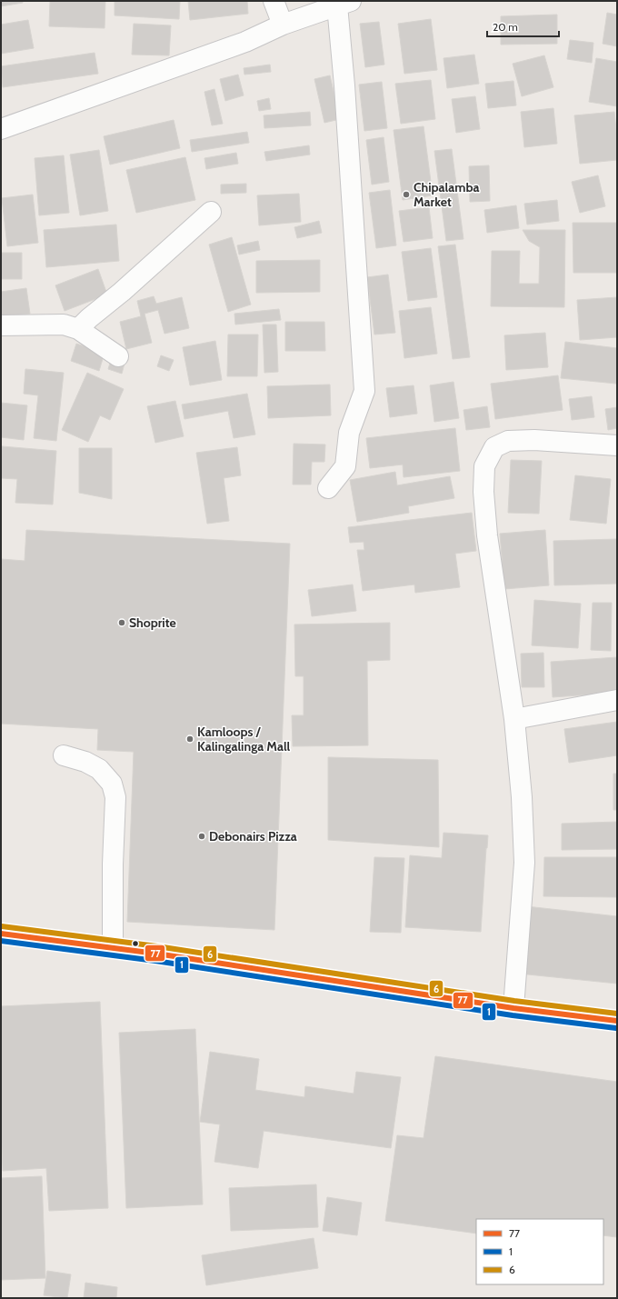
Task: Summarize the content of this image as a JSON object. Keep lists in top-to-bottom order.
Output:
{
  "places": [
    "Chipalamba Market",
    "Shoprite",
    "Kamloops / Kalingalinga Mall",
    "Debonairs Pizza"
  ],
  "lines": ["transit line 6", "transit line 77", "transit line 1"],
  "legend": ["77", "1", "6"],
  "scale_bar": "20 m"
}
